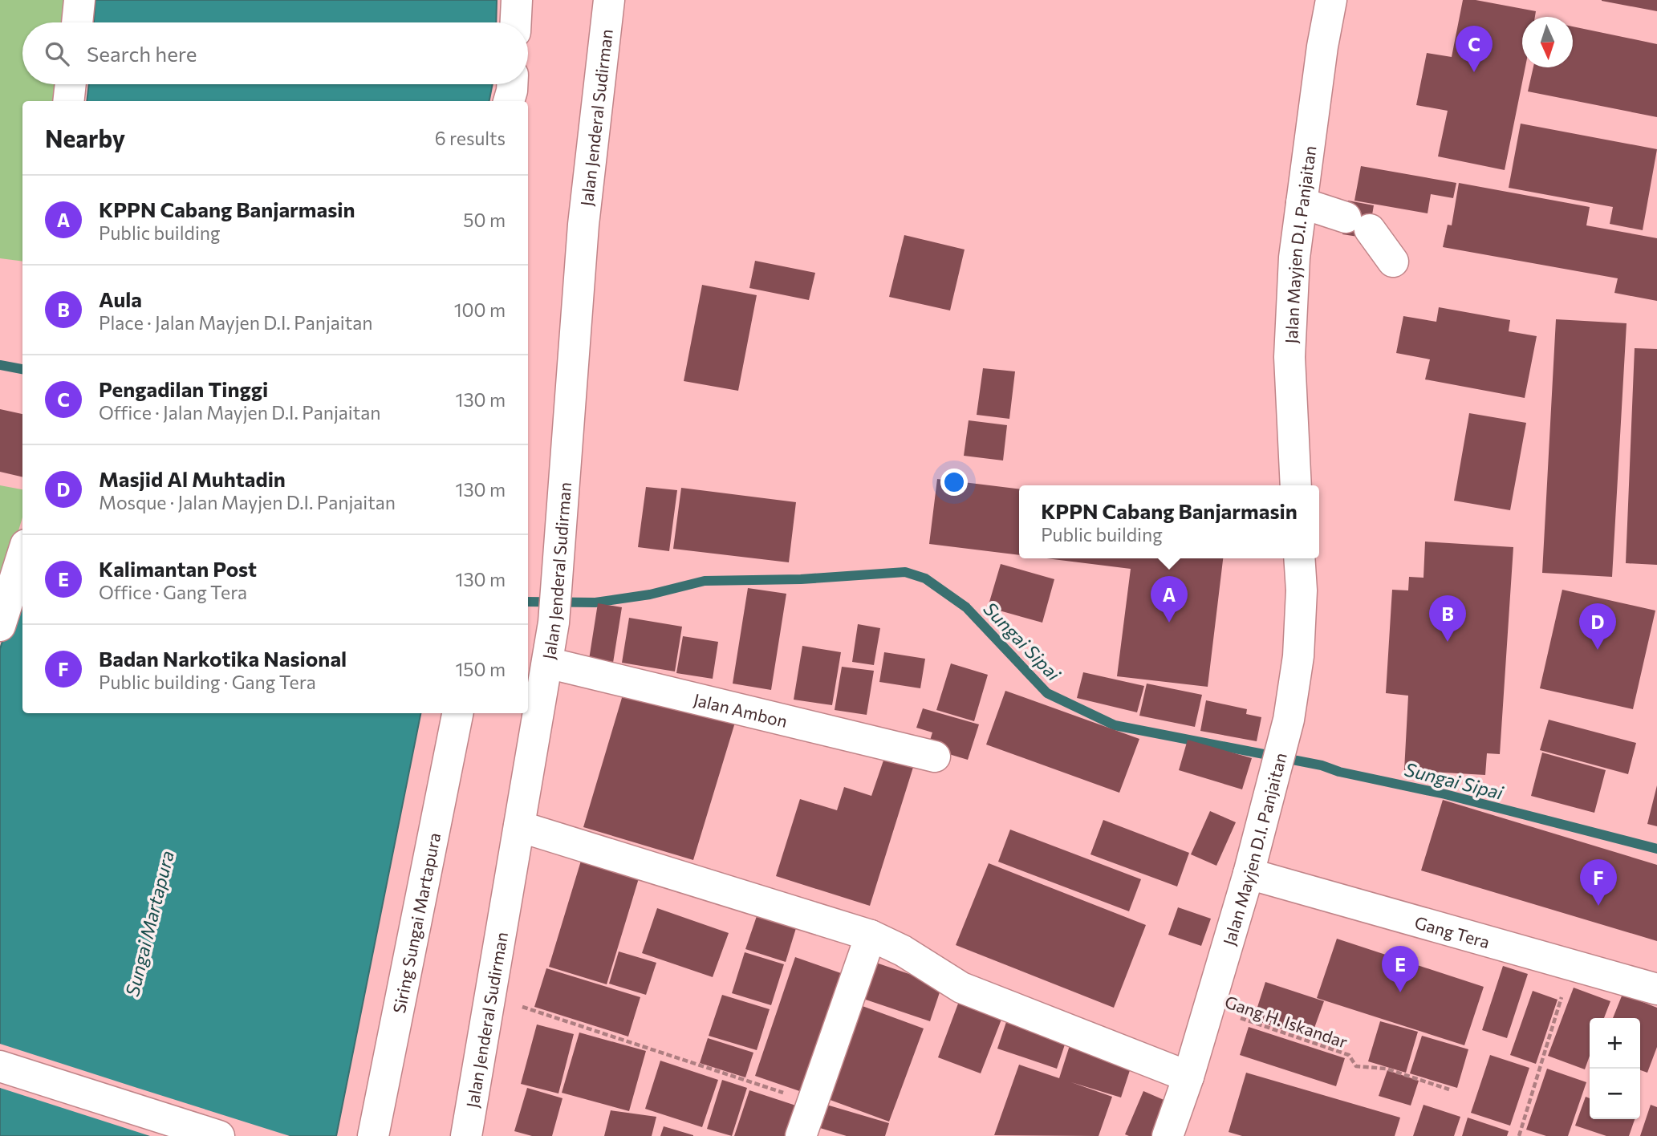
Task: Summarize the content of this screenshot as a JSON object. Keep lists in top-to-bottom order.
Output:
{
  "streets": {
    "main road": [
      "Jalan Jenderal Sudirman",
      "Jalan Mayjen D.I. Panjaitan",
      "Jalan Ambon",
      "Siring Sungai Martapura",
      "Gang Tera"
    ],
    "path": ["Gang H. Iskandar"]
  },
  "crossings": [
    ["Jalan Jenderal Sudirman", "Jalan Ambon"],
    ["Jalan Mayjen D.I. Panjaitan", "Gang Tera"],
    ["Jalan Mayjen D.I. Panjaitan", "Gang H. Iskandar"]
  ],
  "water": ["Sungai Sipai", "Sungai Martapura"],
  "north": "bottom",
  "page": {
    "search": "Search here",
    "pins": [
      "C",
      "A",
      "B",
      "D",
      "F",
      "E"
    ],
    "heading": ["Nearby", "6 results"],
    "list": [
      {
        "mark": "A",
        "name": "KPPN Cabang Banjarmasin",
        "note": "Public building",
        "value": "50 m"
      },
      {
        "mark": "B",
        "name": "Aula",
        "note": "Place · Jalan Mayjen D.I. Panjaitan",
        "value": "100 m"
      },
      {
        "mark": "C",
        "name": "Pengadilan Tinggi",
        "note": "Office · Jalan Mayjen D.I. Panjaitan",
        "value": "130 m"
      },
      {
        "mark": "D",
        "name": "Masjid Al Muhtadin",
        "note": "Mosque · Jalan Mayjen D.I. Panjaitan",
        "value": "130 m"
      },
      {
        "mark": "E",
        "name": "Kalimantan Post",
        "note": "Office · Gang Tera",
        "value": "130 m"
      },
      {
        "mark": "F",
        "name": "Badan Narkotika Nasional",
        "note": "Public building · Gang Tera",
        "value": "150 m"
      }
    ],
    "popup": ["KPPN Cabang Banjarmasin", "Public building"],
    "map_buttons": ["+", "−"]
  }
}
